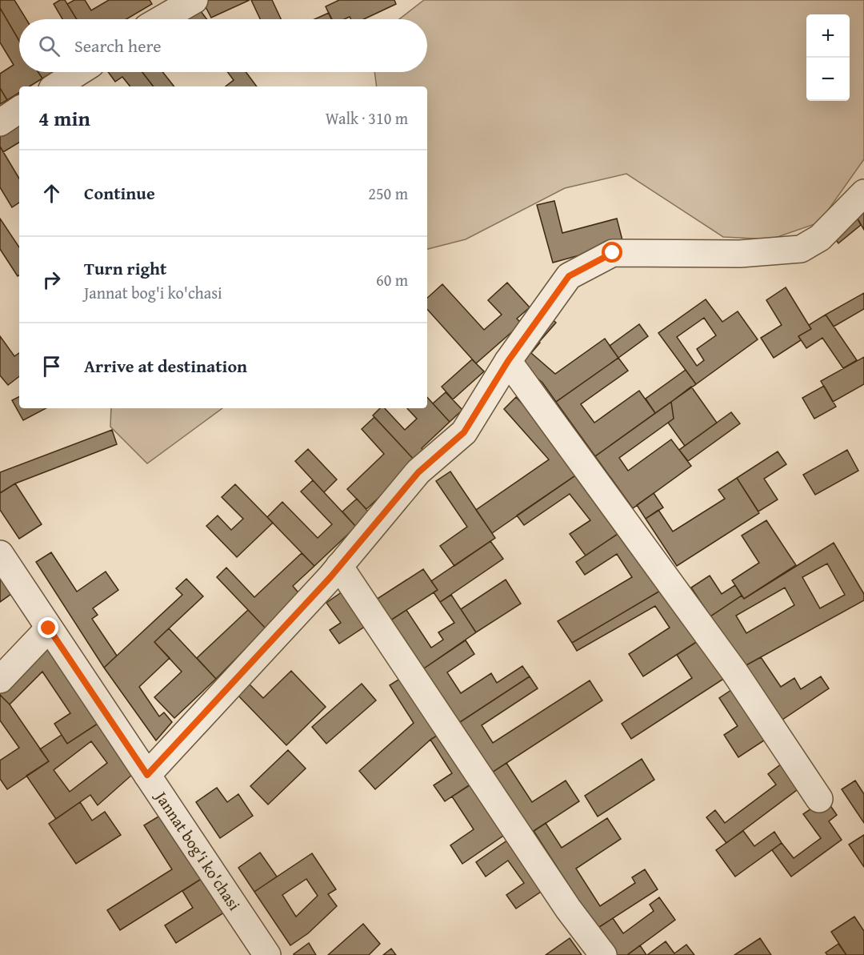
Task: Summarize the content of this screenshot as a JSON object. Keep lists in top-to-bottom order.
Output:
{
  "streets": {
    "street": ["Jannat bog'i ko'chasi"]
  },
  "page": {
    "map_buttons": ["+", "−"],
    "search": "Search here",
    "heading": ["4 min", "Walk · 310 m"],
    "list": [
      ["Continue", "250 m"],
      ["Turn right", "Jannat bog'i ko'chasi", "60 m"],
      "Arrive at destination"
    ]
  }
}
